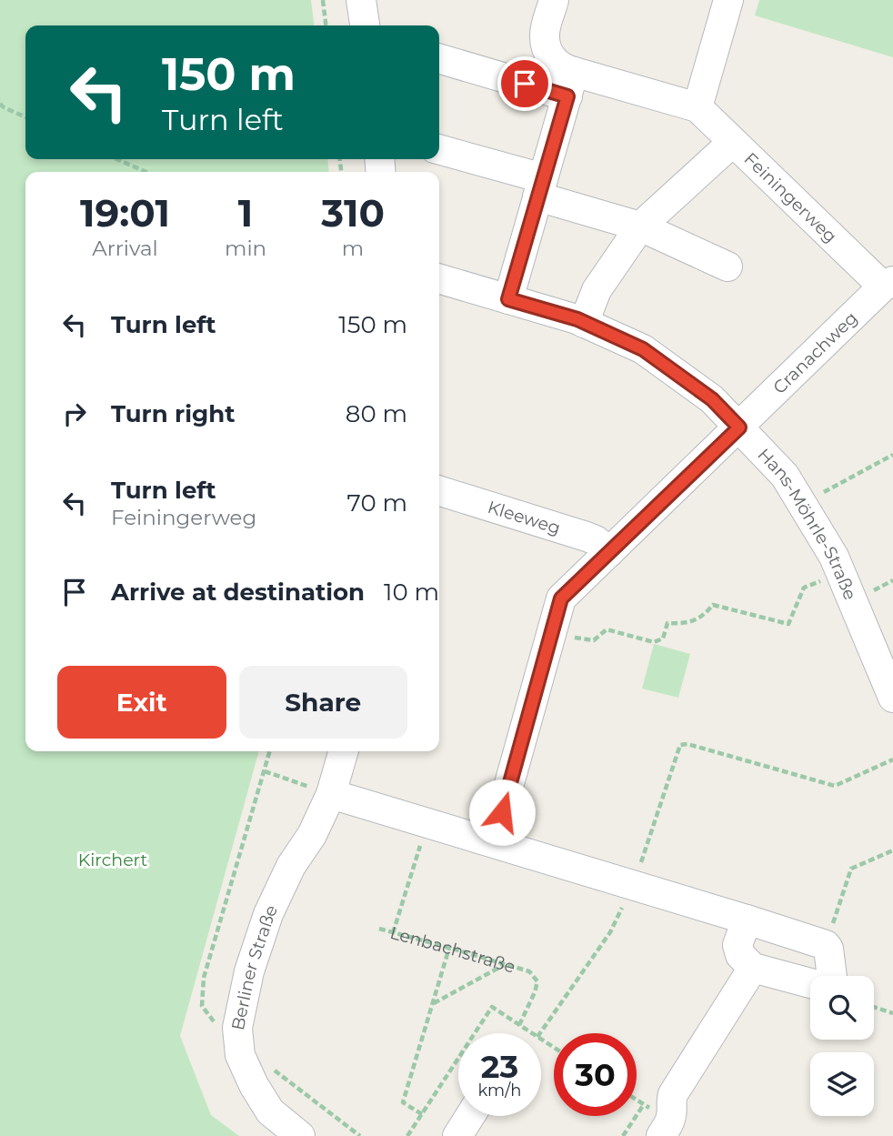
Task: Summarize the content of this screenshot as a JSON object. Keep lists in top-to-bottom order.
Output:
{
  "streets": {
    "street": [
      "Feiningerweg",
      "Cranachweg",
      "Kleeweg",
      "Hans-Möhrle-Straße",
      "Berliner Straße"
    ],
    "path": ["Lenbachstraße"]
  },
  "crossings": [
    ["Feiningerweg", "Cranachweg"],
    ["Cranachweg", "Hans-Möhrle-Straße"]
  ],
  "parks": ["Kirchert"],
  "page": {
    "turn": ["150 m", "Turn left"],
    "eta": [
      "19:01",
      "Arrival",
      "1",
      "min",
      "310",
      "m"
    ],
    "list": [
      {
        "name": "Turn left",
        "value": "150 m"
      },
      {
        "name": "Turn right",
        "value": "80 m"
      },
      {
        "name": "Turn left",
        "note": "Feiningerweg",
        "value": "70 m"
      },
      {
        "name": "Arrive at destination",
        "value": "10 m"
      }
    ],
    "buttons": ["Exit", "Share"],
    "speed": "23 km/h",
    "limit": "30"
  }
}
